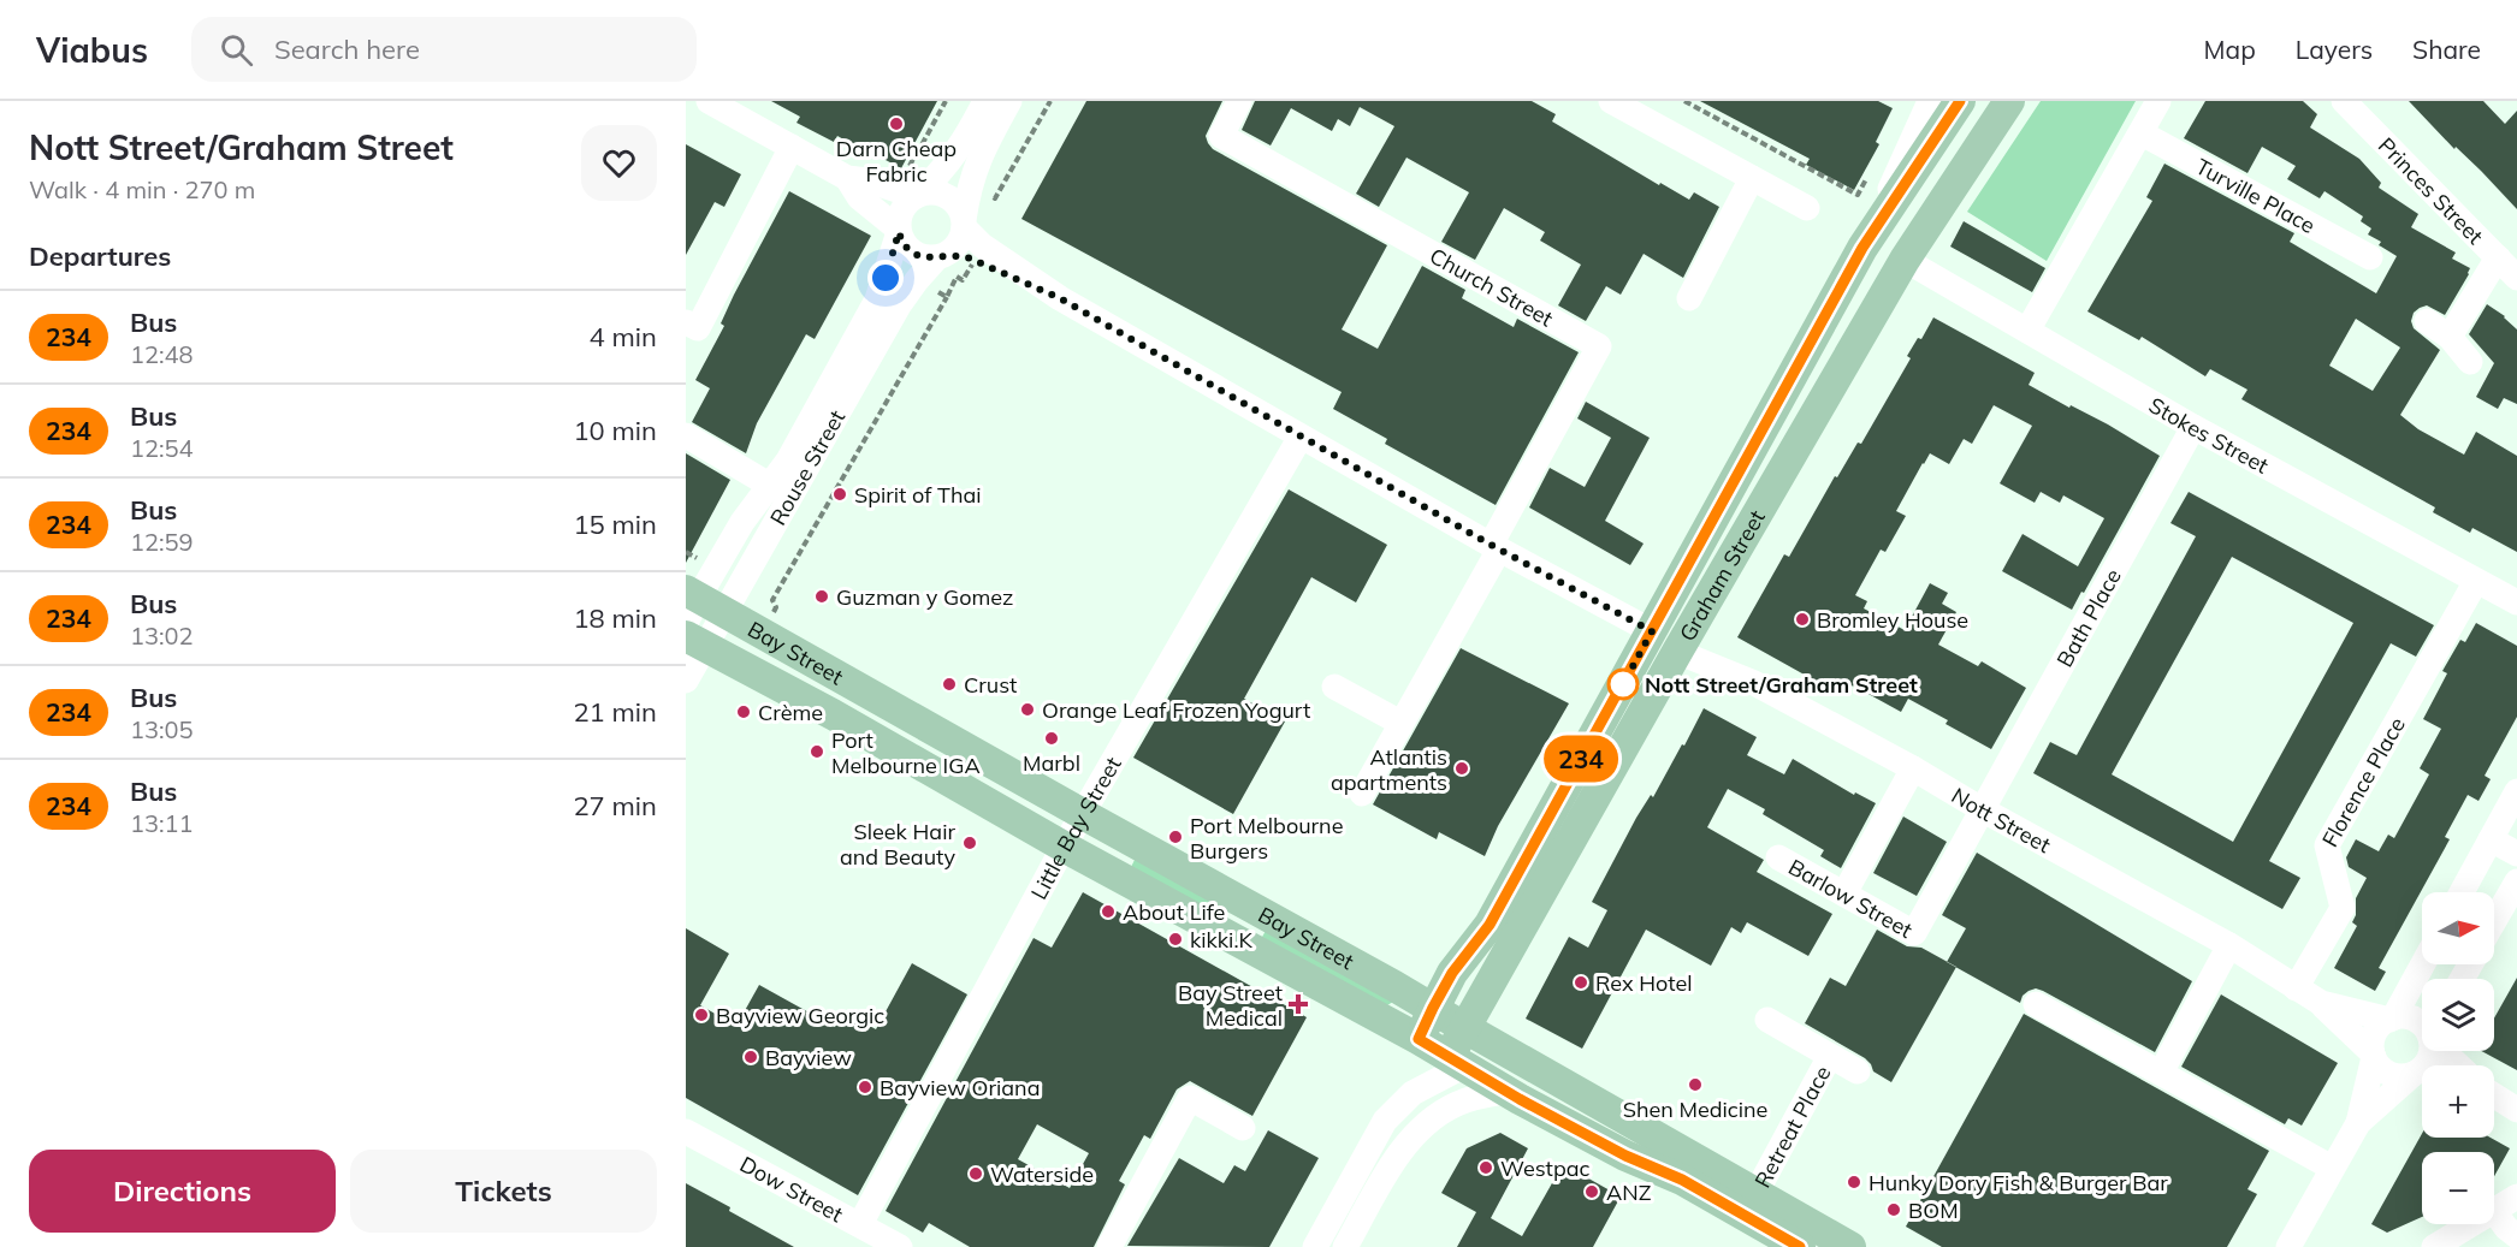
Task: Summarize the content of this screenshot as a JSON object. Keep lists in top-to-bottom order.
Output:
{
  "streets": {
    "main road": ["Graham Street", "Bay Street"],
    "street": [
      "Princes Street",
      "Turville Place",
      "Church Street",
      "Stokes Street",
      "Rouse Street",
      "Bath Place",
      "Florence Place",
      "Nott Street",
      "Little Bay Street",
      "Barlow Street",
      "Retreat Place",
      "Dow Street"
    ]
  },
  "crossings": [
    ["Stokes Street", "Graham Street"],
    ["Stokes Street", "Bath Place"],
    ["Stokes Street", "Florence Place"],
    ["Rouse Street", "Bay Street"],
    ["Graham Street", "Bay Street"],
    ["Graham Street", "Nott Street"],
    ["Bath Place", "Nott Street"],
    ["Bath Place", "Barlow Street"],
    ["Bay Street", "Little Bay Street"],
    ["Bay Street", "Retreat Place"],
    ["Florence Place", "Nott Street"],
    ["Nott Street", "Barlow Street"],
    ["Little Bay Street", "Dow Street"]
  ],
  "places": {
    "other": [
      "Darn Cheap Fabric",
      "Spirit of Thai",
      "Guzman y Gomez",
      "Bromley House",
      "Crust",
      "Nott Street/Graham Street",
      "Orange Leaf Frozen Yogurt",
      "Crème",
      "Marbl",
      "Port Melbourne IGA",
      "Atlantis apartments",
      "Port Melbourne Burgers",
      "Sleek Hair and Beauty",
      "About Life",
      "kikki.K",
      "Rex Hotel",
      "Bayview Georgic",
      "Bayview",
      "Shen Medicine",
      "Bayview Oriana",
      "Westpac",
      "Waterside",
      "Hunky Dory Fish & Burger Bar",
      "ANZ",
      "BOM"
    ],
    "health": ["Bay Street Medical"]
  },
  "lines": ["bus line 234"],
  "north": "right",
  "page": {
    "header": "Viabus",
    "search": "Search here",
    "nav": ["Map", "Layers", "Share"],
    "heading": [
      ["Nott Street/Graham Street", "Walk · 4 min · 270 m"],
      "Departures"
    ],
    "on_map": "234",
    "list": [
      {
        "mark": "234",
        "name": "Bus",
        "note": "12:48",
        "value": "4 min"
      },
      {
        "mark": "234",
        "name": "Bus",
        "note": "12:54",
        "value": "10 min"
      },
      {
        "mark": "234",
        "name": "Bus",
        "note": "12:59",
        "value": "15 min"
      },
      {
        "mark": "234",
        "name": "Bus",
        "note": "13:02",
        "value": "18 min"
      },
      {
        "mark": "234",
        "name": "Bus",
        "note": "13:05",
        "value": "21 min"
      },
      {
        "mark": "234",
        "name": "Bus",
        "note": "13:11",
        "value": "27 min"
      }
    ],
    "map_buttons": ["+", "−"],
    "buttons": ["Directions", "Tickets"]
  }
}
